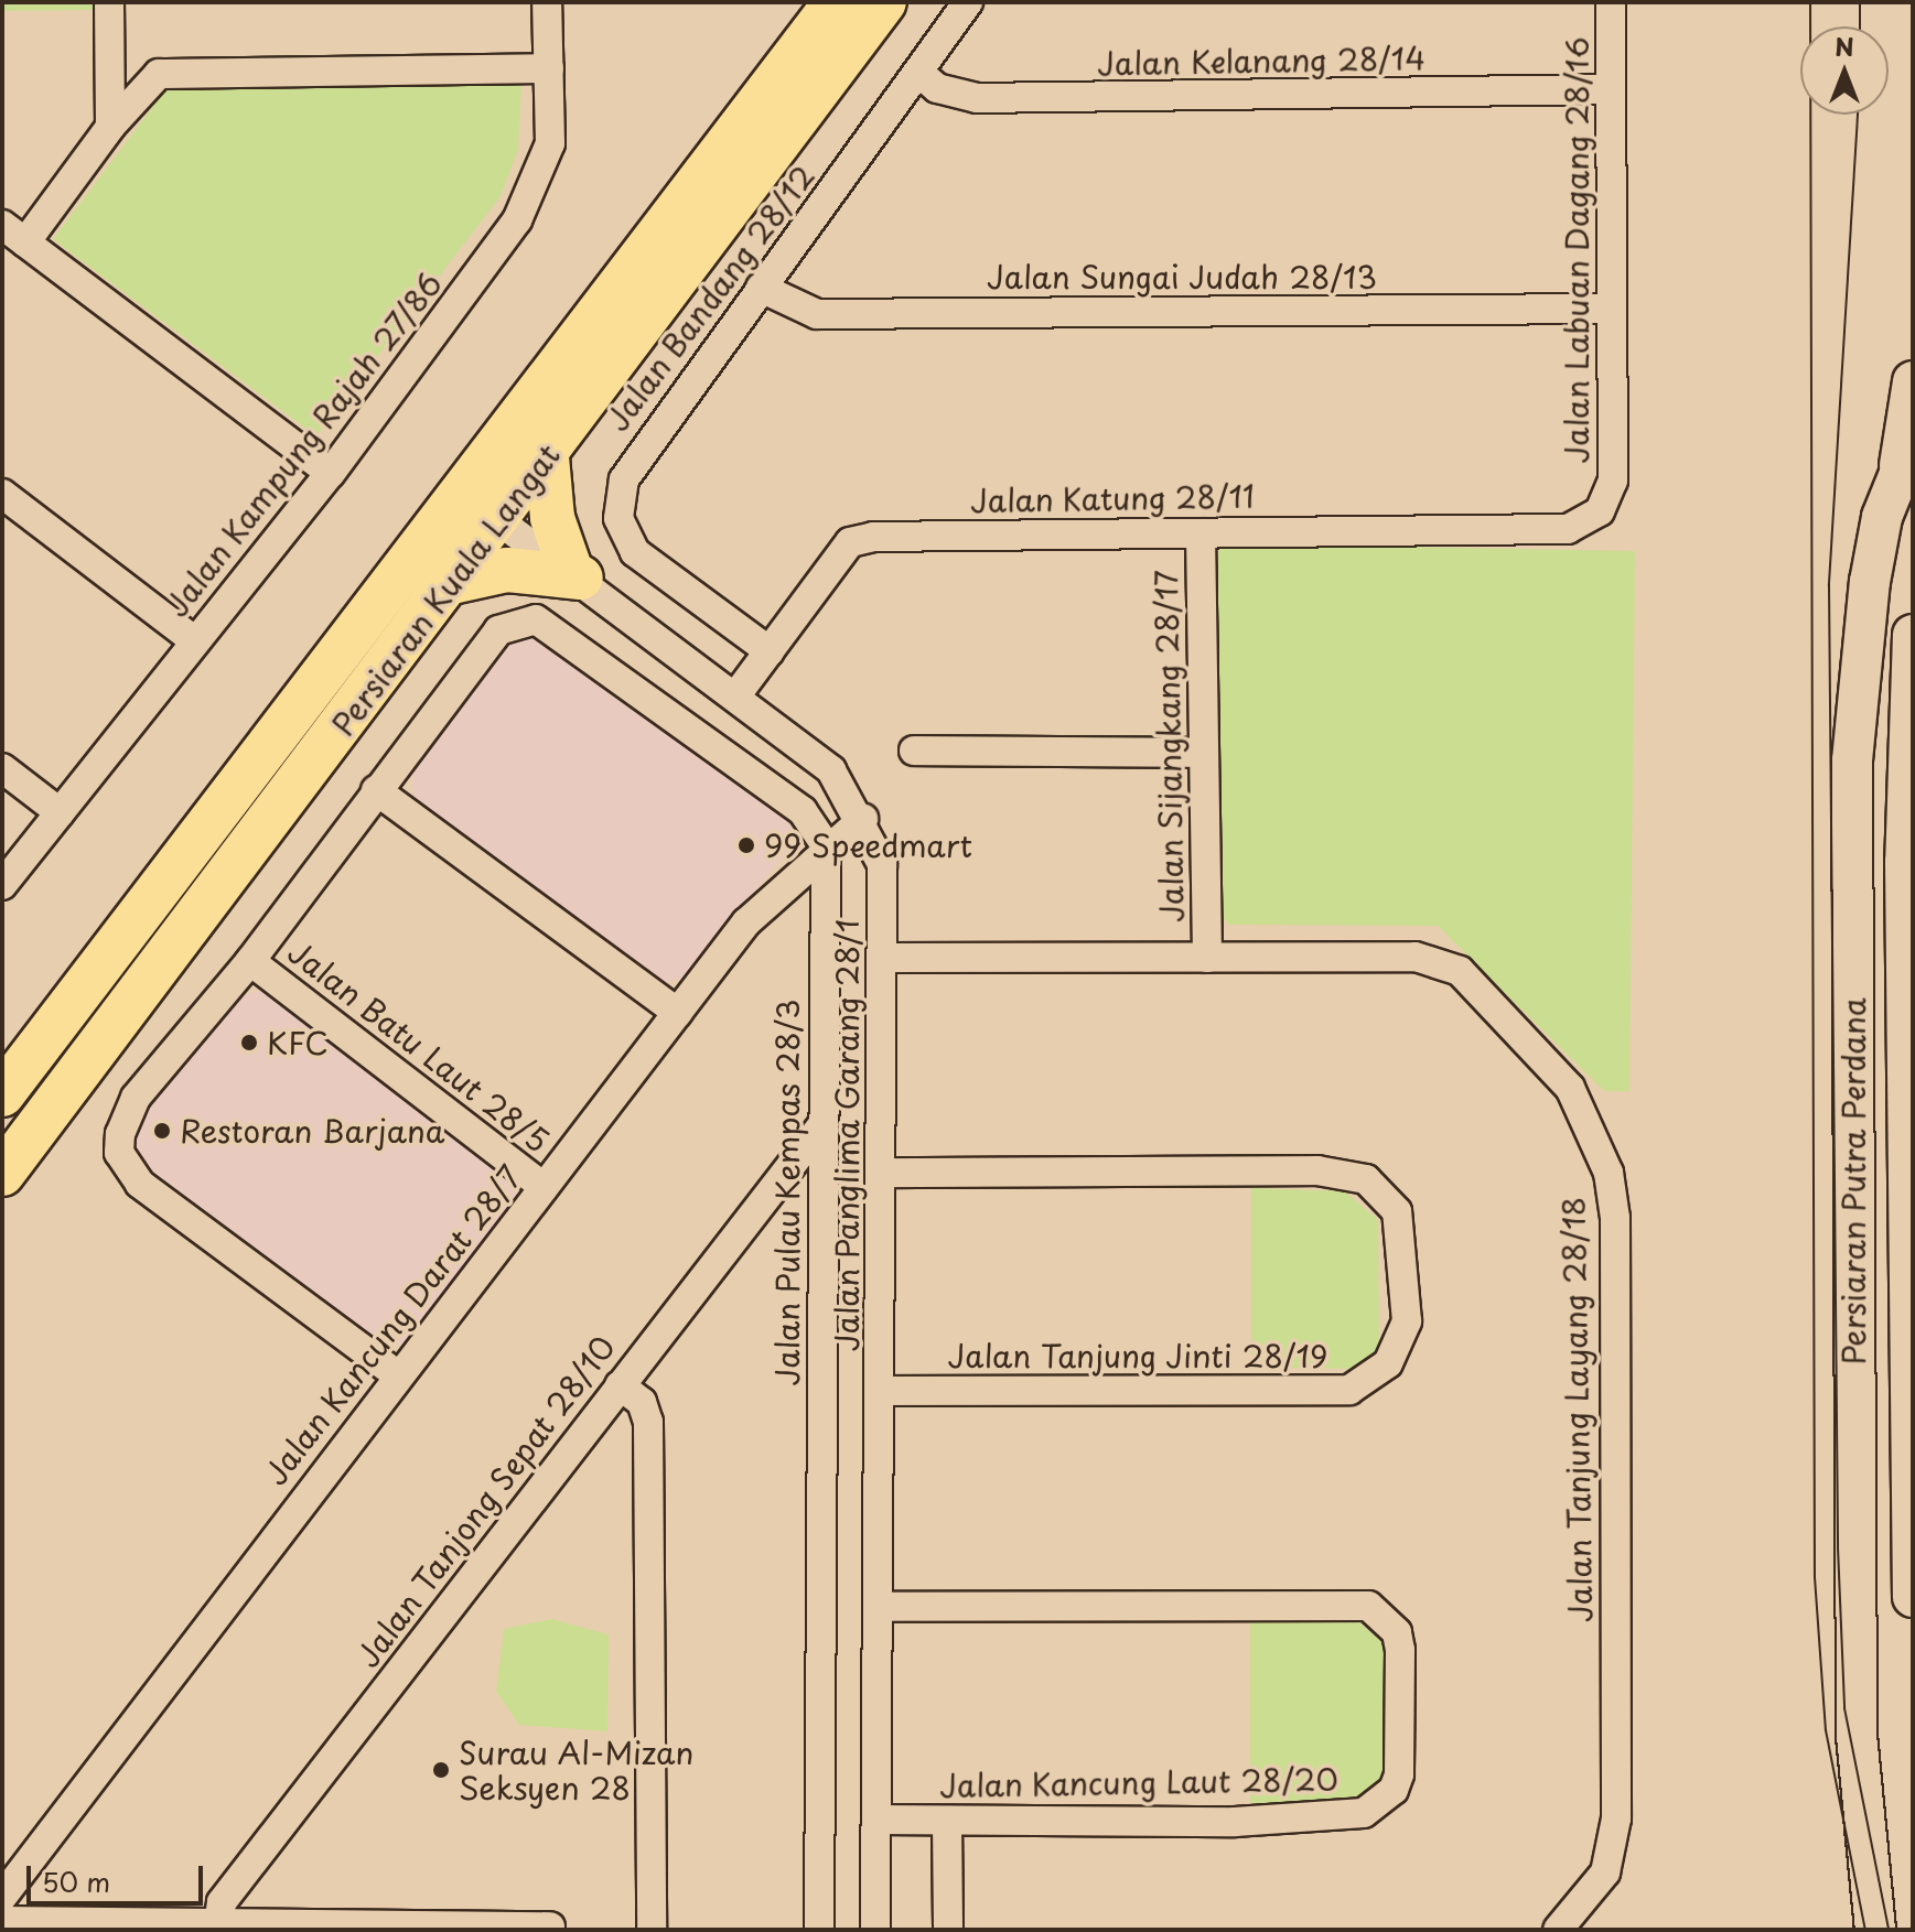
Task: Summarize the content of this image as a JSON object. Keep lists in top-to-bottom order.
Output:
{
  "streets": {
    "main road": ["Persiaran Kuala Langat", "Persiaran Putra Perdana"],
    "street": [
      "Jalan Kelanang 28/14",
      "Jalan Labuan Dagang 28/16",
      "Jalan Sungai Judah 28/13",
      "Jalan Bandang 28/12",
      "Jalan Kampung Rajah 27/86",
      "Jalan Katung 28/11",
      "Jalan Sijangkang 28/17",
      "Jalan Batu Laut 28/5",
      "Jalan Panglima Garang 28/1",
      "Jalan Pulau Kempas 28/3",
      "Jalan Kancung Darat 28/7",
      "Jalan Tanjung Jinti 28/19",
      "Jalan Tanjung Layang 28/18",
      "Jalan Tanjong Sepat 28/10",
      "Jalan Kancung Laut 28/20"
    ]
  },
  "crossings": [
    ["Jalan Kelanang 28/14", "Jalan Labuan Dagang 28/16"],
    ["Jalan Kelanang 28/14", "Jalan Bandang 28/12"],
    ["Jalan Labuan Dagang 28/16", "Jalan Sungai Judah 28/13"],
    ["Jalan Labuan Dagang 28/16", "Jalan Katung 28/11"],
    ["Jalan Sungai Judah 28/13", "Jalan Bandang 28/12"],
    ["Jalan Bandang 28/12", "Jalan Katung 28/11"],
    ["Jalan Katung 28/11", "Jalan Sijangkang 28/17"],
    ["Jalan Katung 28/11", "Jalan Panglima Garang 28/1"],
    ["Persiaran Kuala Langat", "Jalan Panglima Garang 28/1"],
    ["Jalan Sijangkang 28/17", "Jalan Tanjung Layang 28/18"],
    ["Jalan Batu Laut 28/5", "Jalan Kancung Darat 28/7"],
    ["Jalan Panglima Garang 28/1", "Jalan Kancung Darat 28/7"],
    ["Jalan Panglima Garang 28/1", "Jalan Tanjung Jinti 28/19"],
    ["Jalan Panglima Garang 28/1", "Jalan Tanjung Layang 28/18"],
    ["Jalan Panglima Garang 28/1", "Jalan Kancung Laut 28/20"],
    ["Jalan Pulau Kempas 28/3", "Jalan Kancung Darat 28/7"],
    ["Jalan Pulau Kempas 28/3", "Jalan Tanjong Sepat 28/10"]
  ],
  "places": [
    "99 Speedmart",
    "KFC",
    "Restoran Barjana",
    "Surau Al-Mizan Seksyen 28"
  ],
  "scale_bar": "50 m",
  "north": "top"
}
